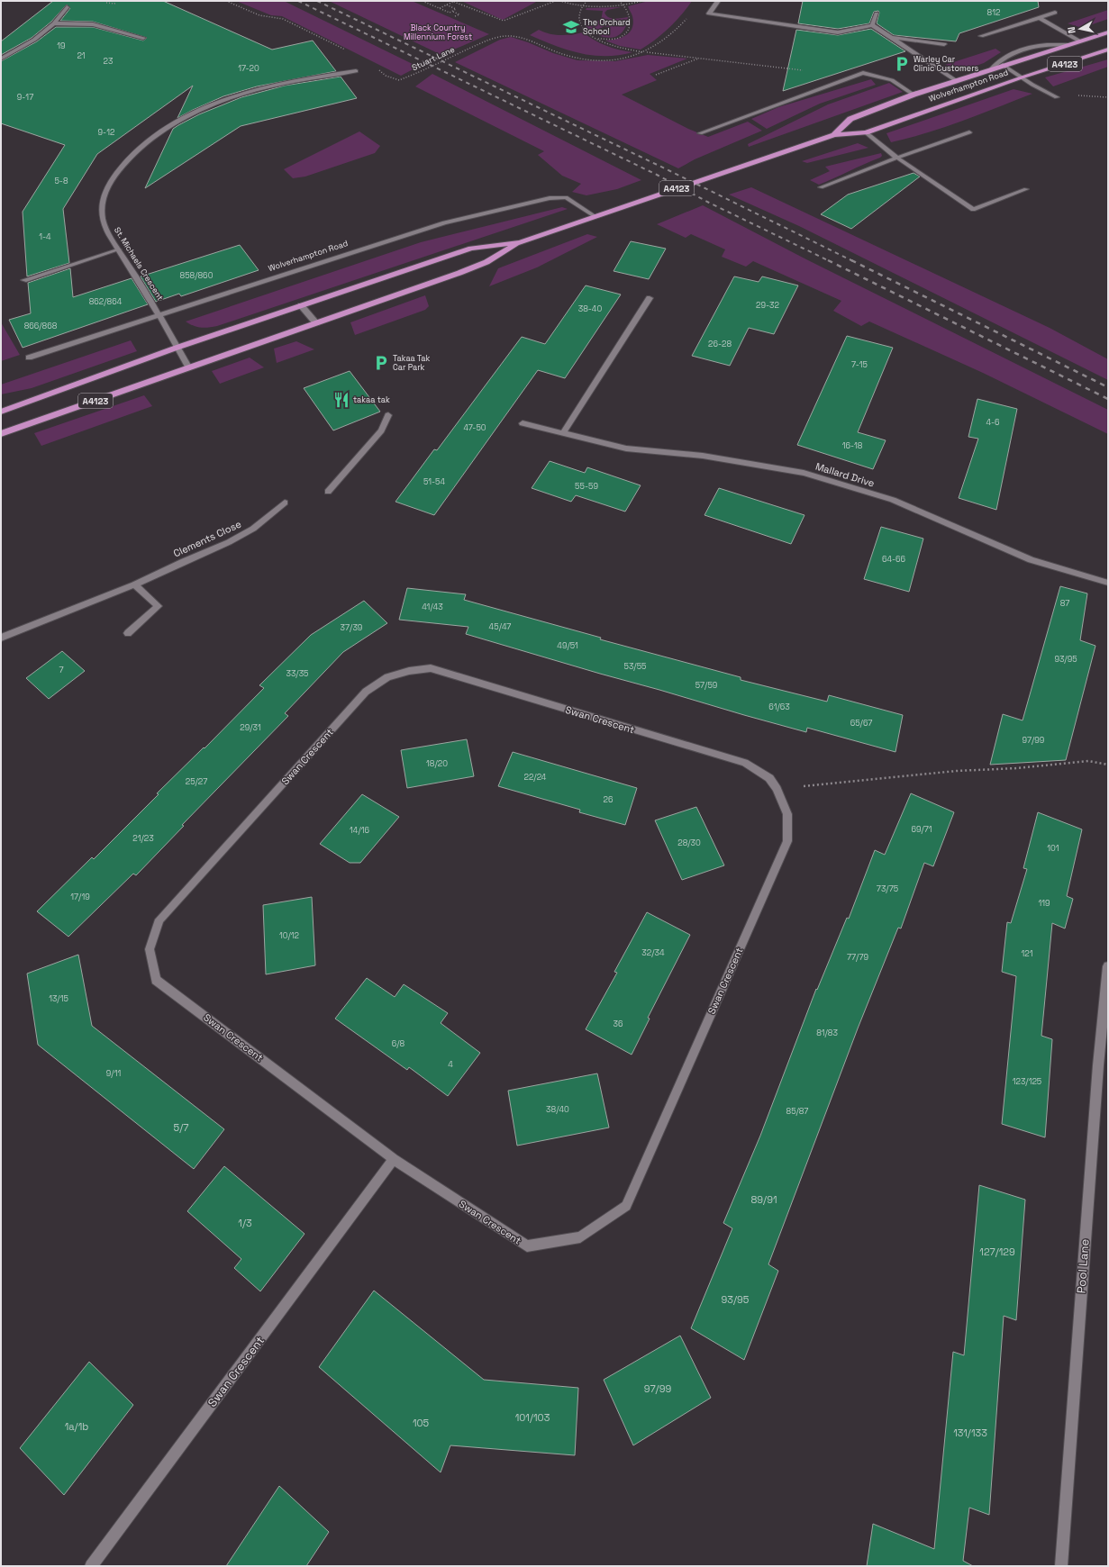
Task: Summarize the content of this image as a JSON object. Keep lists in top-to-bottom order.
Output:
{
  "streets": {
    "highway": ["A4123", "Wolverhampton Road"],
    "street": [
      "St. Michaels Crescent",
      "Mallard Drive",
      "Clements Close",
      "Swan Crescent",
      "Pool Lane"
    ],
    "path": ["Stuart Lane"]
  },
  "crossings": [
    ["Wolverhampton Road", "St. Michaels Crescent"]
  ],
  "parks": ["Black Country Millennium Forest"],
  "places": {
    "school or university": ["The Orchard School"],
    "parking": ["Warley Car Clinic Customers", "Takaa Tak Car Park"],
    "restaurant": ["takaa tak"]
  },
  "house_numbers": [
    "812",
    "19",
    "21",
    "23",
    "17-20",
    "9-17",
    "9-12",
    "5-8",
    "1-4",
    "858/860",
    "862/864",
    "29-32",
    "38-40",
    "866/868",
    "26-28",
    "7-15",
    "4-6",
    "47-50",
    "16-18",
    "51-54",
    "55-59",
    "64-66",
    "87",
    "41/43",
    "45/47",
    "37/39",
    "49/51",
    "93/95",
    "53/55",
    "7",
    "33/35",
    "57/59",
    "61/63",
    "65/67",
    "29/31",
    "97/99",
    "18/20",
    "22/24",
    "25/27",
    "26",
    "69/71",
    "14/16",
    "21/23",
    "28/30",
    "101",
    "73/75",
    "17/19",
    "119",
    "10/12",
    "32/34",
    "121",
    "77/79",
    "13/15",
    "36",
    "81/83",
    "6/8",
    "4",
    "9/11",
    "123/125",
    "38/40",
    "85/87",
    "5/7",
    "89/91",
    "1/3",
    "127/129",
    "93/95",
    "97/99",
    "101/103",
    "105",
    "1a/1b",
    "131/133"
  ],
  "north": "left"
}
